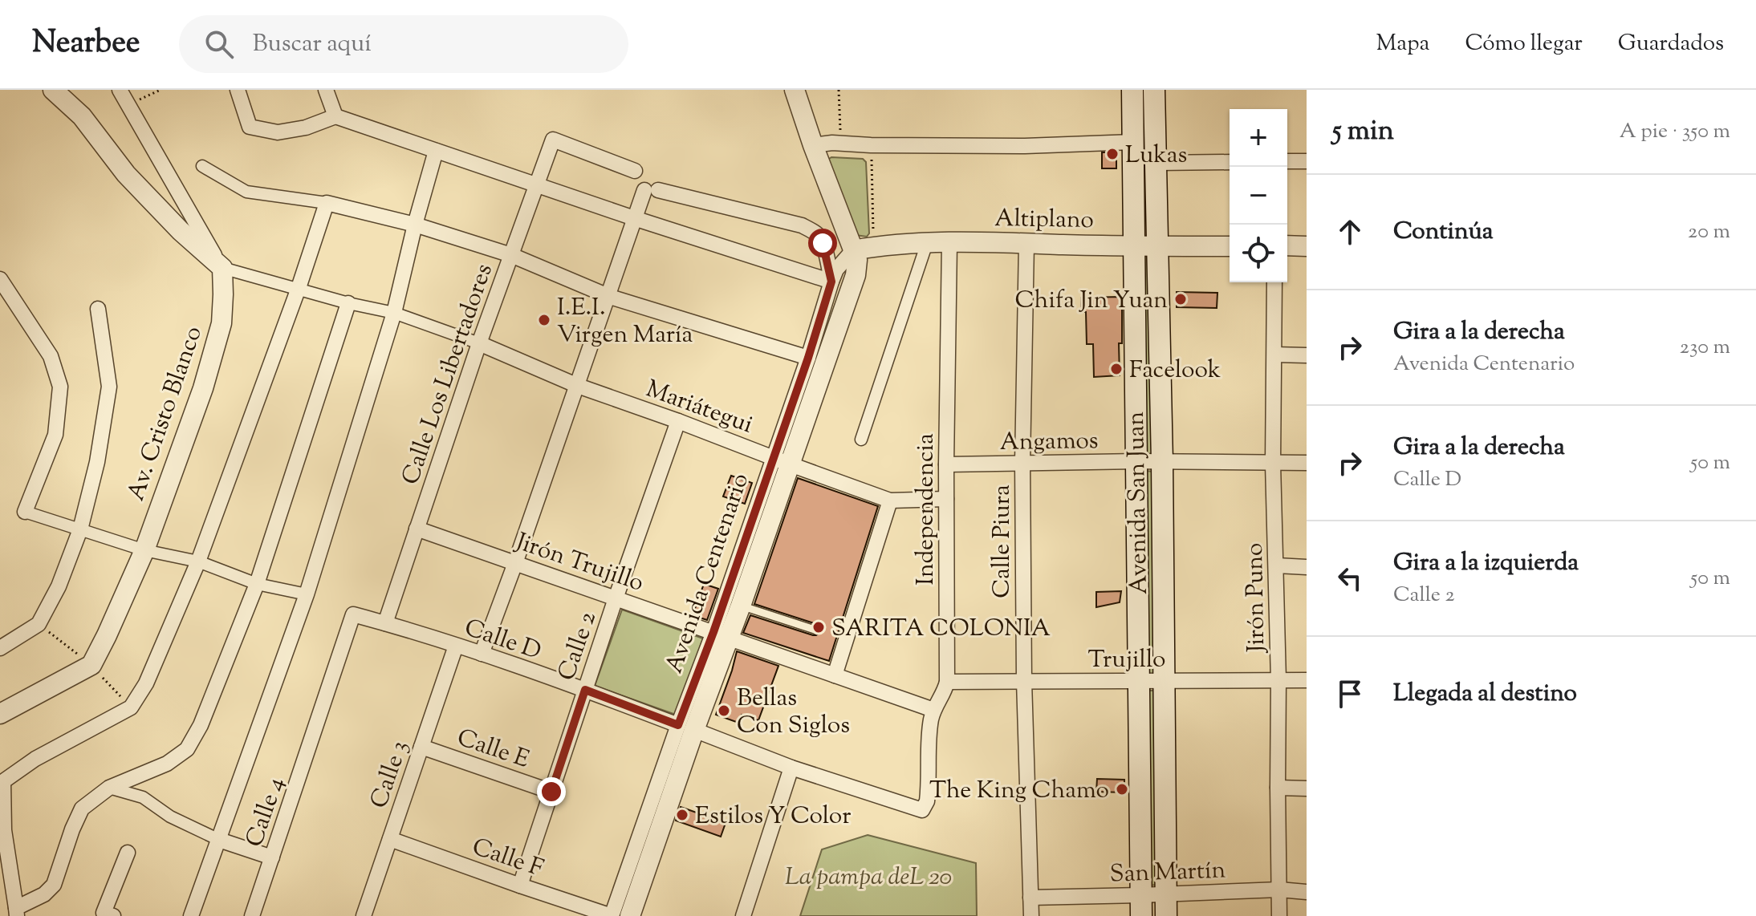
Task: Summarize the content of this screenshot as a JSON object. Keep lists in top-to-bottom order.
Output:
{
  "streets": {
    "main road": ["Avenida San Juan"],
    "street": [
      "Altiplano",
      "Calle Los Libertadores",
      "Mariátegui",
      "Av. Cristo Blanco",
      "Angamos",
      "Independencia",
      "Calle Piura",
      "Jirón Trujillo",
      "Avenida Centenario",
      "Jirón Puno",
      "Calle D",
      "Calle 2",
      "Trujillo",
      "Calle E",
      "Calle 3",
      "Calle 4",
      "Calle F",
      "San Martín"
    ]
  },
  "crossings": [
    ["Altiplano", "Avenida San Juan"],
    ["Altiplano", "Independencia"],
    ["Altiplano", "Calle Piura"],
    ["Altiplano", "Avenida Centenario"],
    ["Calle Los Libertadores", "Mariátegui"],
    ["Calle Los Libertadores", "Jirón Trujillo"],
    ["Calle Los Libertadores", "Calle D"],
    ["Mariátegui", "Independencia"],
    ["Mariátegui", "Avenida Centenario"],
    ["Mariátegui", "Calle 2"],
    ["Angamos", "Avenida San Juan"],
    ["Angamos", "Independencia"],
    ["Angamos", "Calle Piura"],
    ["Angamos", "Jirón Puno"],
    ["Avenida San Juan", "Trujillo"],
    ["Avenida San Juan", "San Martín"],
    ["Independencia", "Jirón Trujillo"],
    ["Independencia", "Calle D"],
    ["Independencia", "Trujillo"],
    ["Calle Piura", "Trujillo"],
    ["Calle Piura", "San Martín"],
    ["Jirón Trujillo", "Avenida Centenario"],
    ["Jirón Trujillo", "Calle 2"],
    ["Avenida Centenario", "Calle D"],
    ["Avenida Centenario", "Calle F"],
    ["Jirón Puno", "Trujillo"],
    ["Jirón Puno", "San Martín"],
    ["Calle D", "Calle 2"],
    ["Calle D", "Calle 3"],
    ["Calle D", "Calle 4"],
    ["Calle 2", "Calle E"],
    ["Calle 2", "Calle F"],
    ["Calle E", "Calle 3"],
    ["Calle 3", "Calle F"]
  ],
  "parks": ["La pampa deL 20"],
  "places": [
    "Lukas",
    "Chifa Jin Yuan",
    "I.E.I. Virgen María",
    "Facelook",
    "SARITA COLONIA",
    "Bellas Con Siglos",
    "The King Chamo",
    "Estilos Y Color"
  ],
  "page": {
    "header": "Nearbee",
    "search": "Buscar aquí",
    "nav": ["Mapa", "Cómo llegar", "Guardados"],
    "heading": ["5 min", "A pie · 350 m"],
    "map_buttons": ["+", "−"],
    "list": [
      ["Continúa", "20 m"],
      ["Gira a la derecha", "Avenida Centenario", "230 m"],
      ["Gira a la derecha", "Calle D", "50 m"],
      ["Gira a la izquierda", "Calle 2", "50 m"],
      "Llegada al destino"
    ]
  }
}
